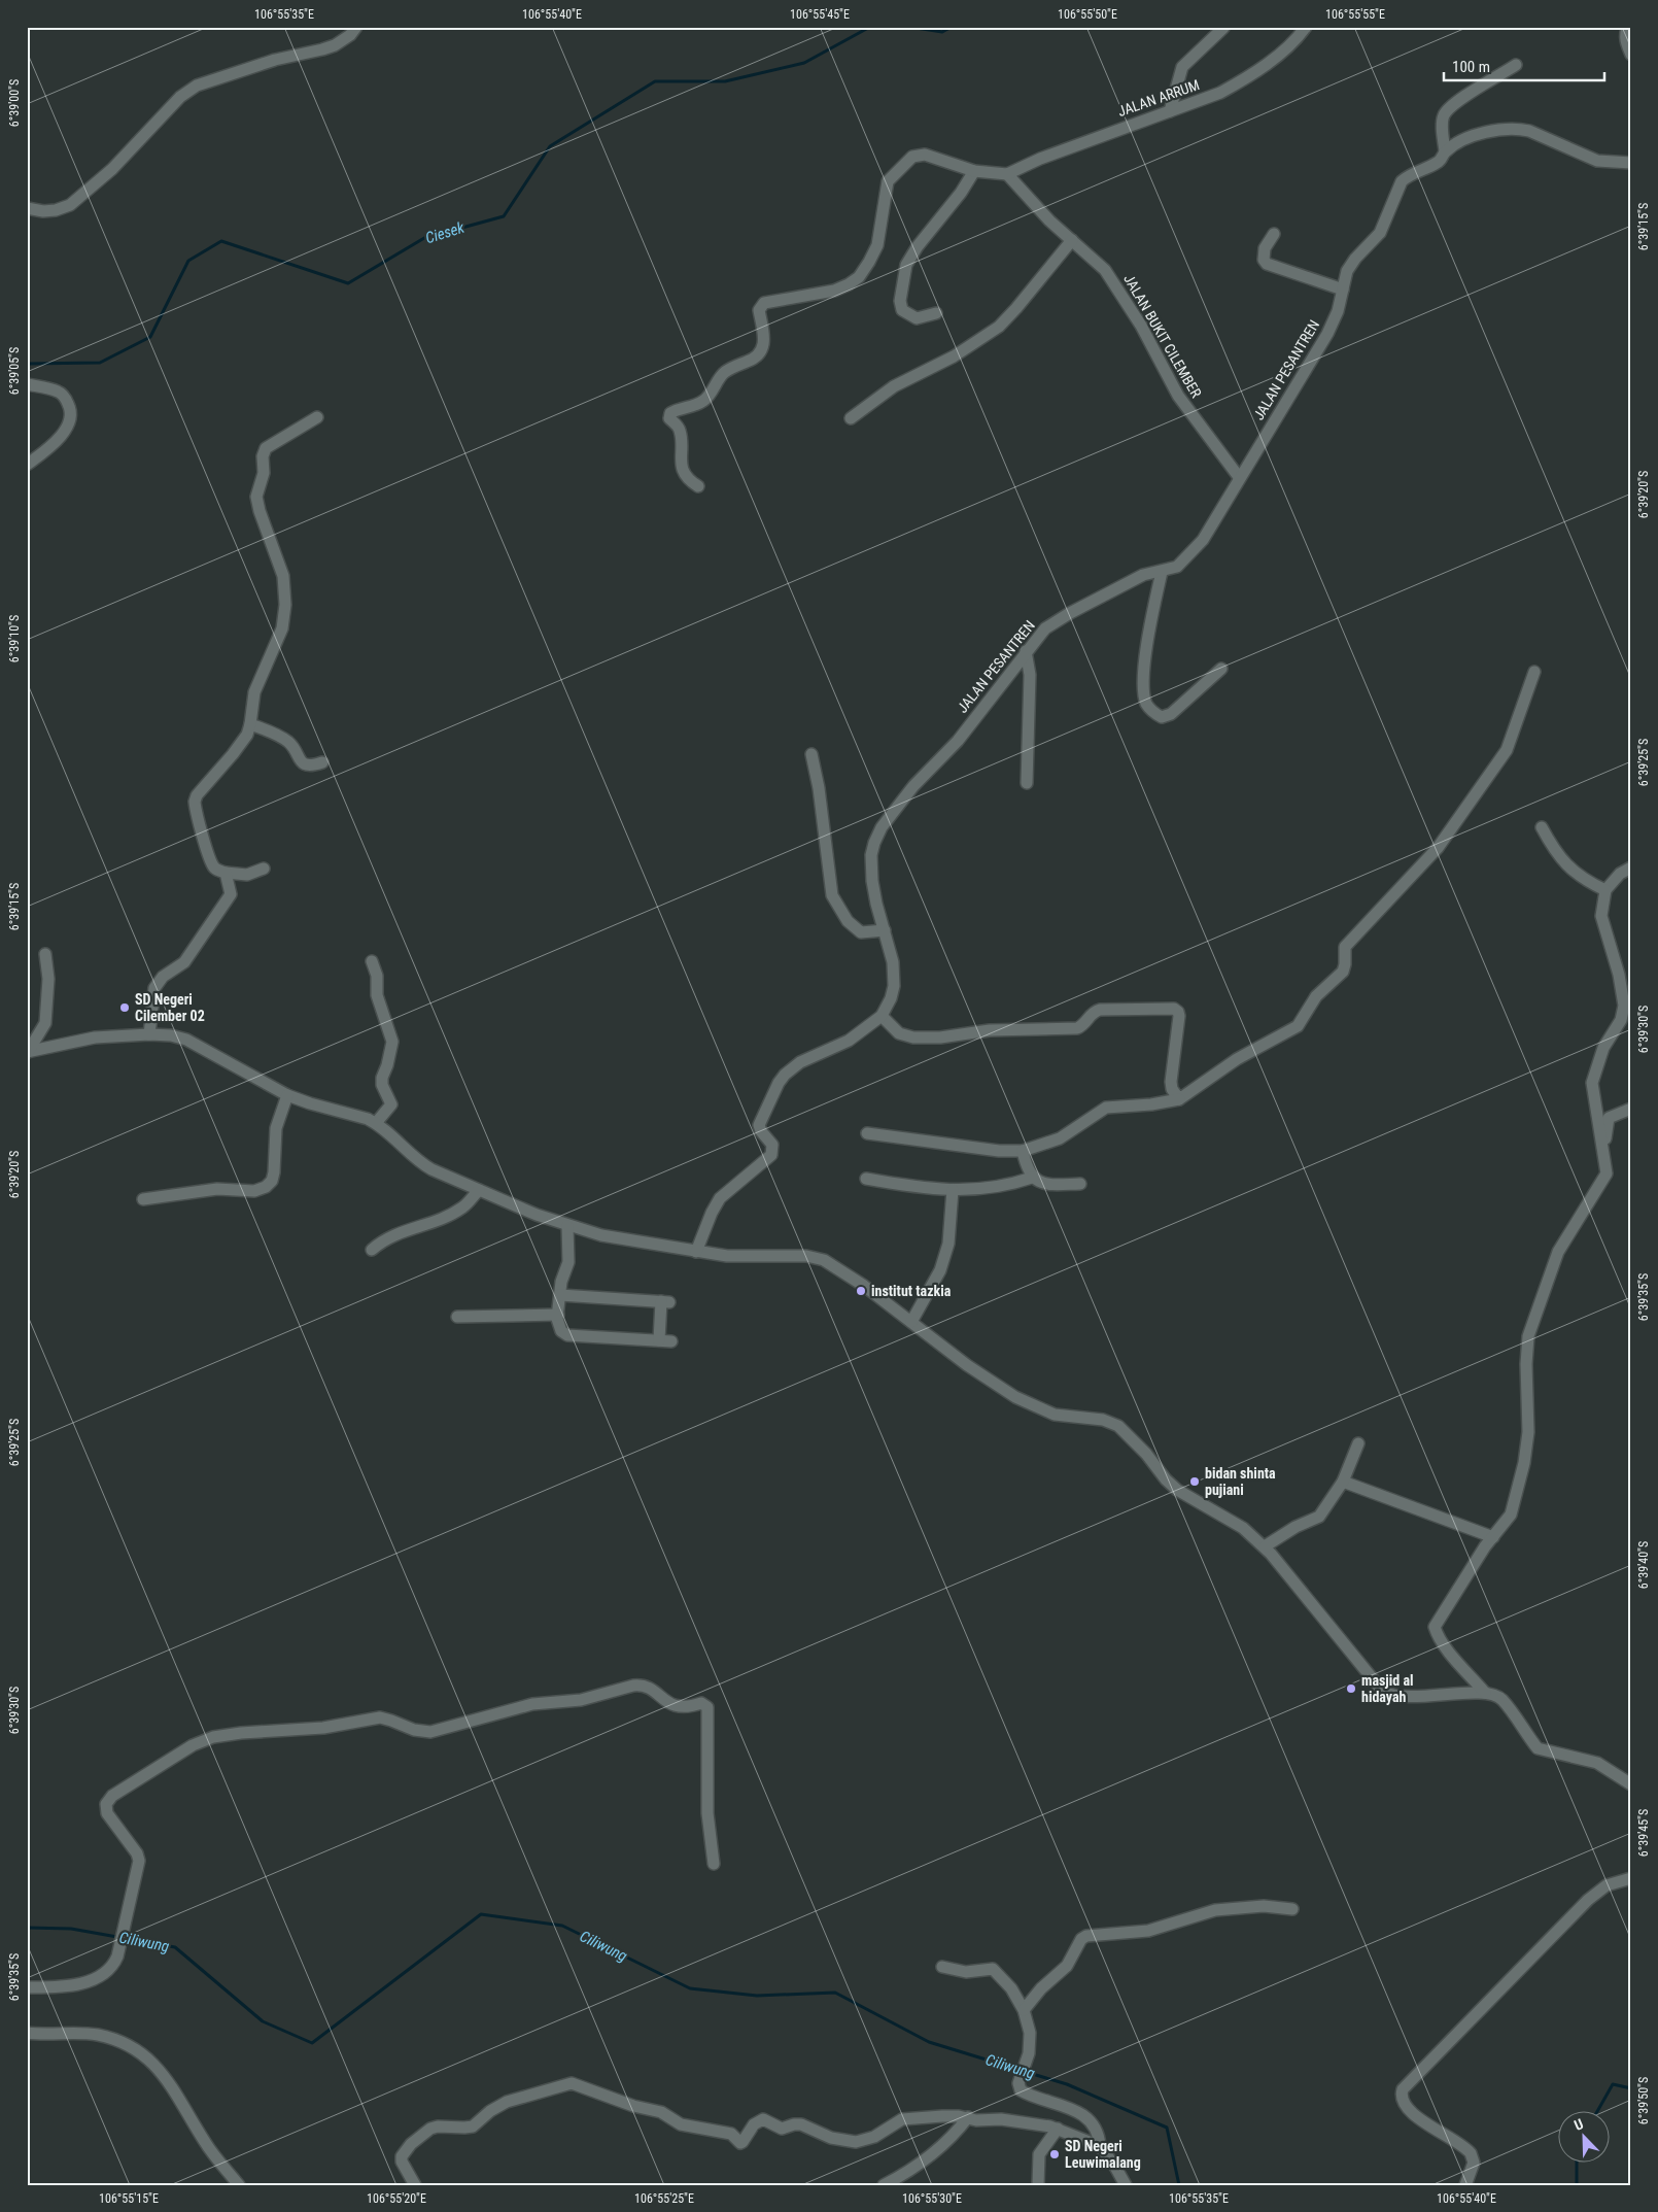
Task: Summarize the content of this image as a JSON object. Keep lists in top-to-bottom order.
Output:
{
  "streets": {
    "street": ["JALAN ARRUM", "JALAN BUKIT CILEMBER", "JALAN PESANTREN"]
  },
  "crossings": [
    ["JALAN ARRUM", "JALAN BUKIT CILEMBER"],
    ["JALAN BUKIT CILEMBER", "JALAN PESANTREN"]
  ],
  "water": ["Ciesek", "Ciliwung"],
  "places": [
    "SD Negeri Cilember 02",
    "institut tazkia",
    "bidan shinta pujiani",
    "masjid al hidayah",
    "SD Negeri Leuwimalang"
  ],
  "scale_bar": "100 m",
  "north": "top left",
  "coordinates": [
    "106°55'35\"E",
    "106°55'40\"E",
    "106°55'45\"E",
    "106°55'50\"E",
    "106°55'55\"E",
    "6°39'00\"S",
    "6°39'15\"S",
    "6°39'05\"S",
    "6°39'20\"S",
    "6°39'10\"S",
    "6°39'25\"S",
    "6°39'30\"S",
    "6°39'35\"S",
    "6°39'40\"S",
    "6°39'45\"S",
    "6°39'50\"S",
    "106°55'15\"E",
    "106°55'20\"E",
    "106°55'25\"E",
    "106°55'30\"E"
  ]
}
